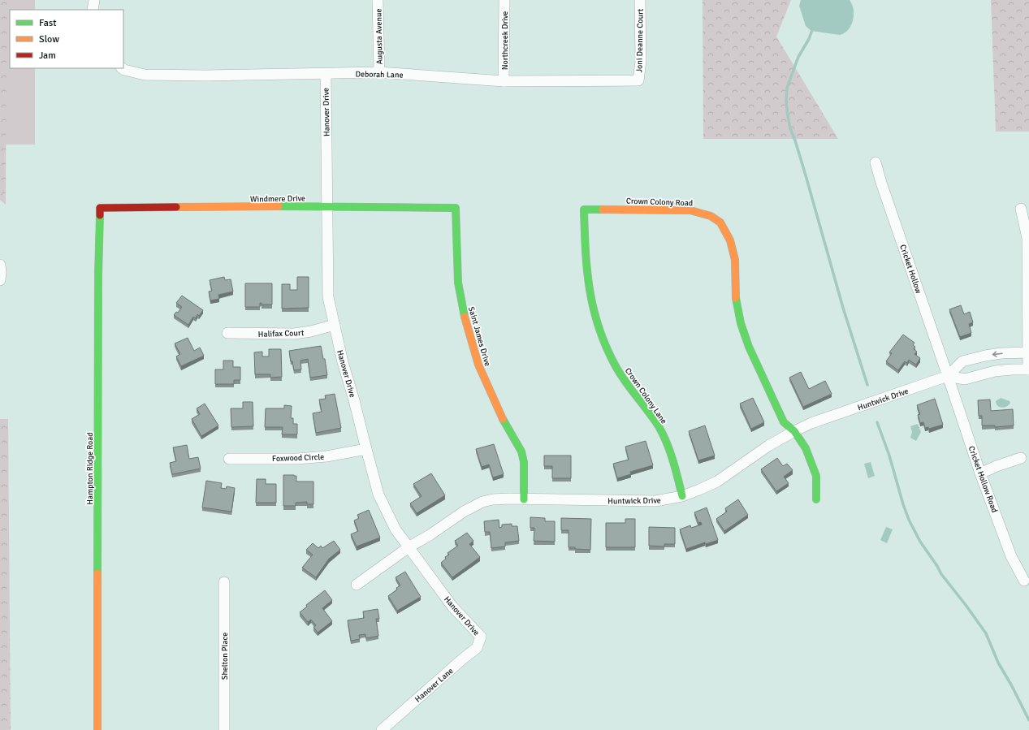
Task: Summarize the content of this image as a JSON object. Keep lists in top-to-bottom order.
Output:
{
  "streets": {
    "street": [
      "Augusta Avenue",
      "Northcreek Drive",
      "Joni Deanne Court",
      "Deborah Lane",
      "Hanover Drive",
      "Windmere Drive",
      "Crown Colony Road",
      "Cricket Hollow",
      "Halifax Court",
      "Saint James Drive",
      "Crown Colony Lane",
      "Huntwick Drive",
      "Foxwood Circle",
      "Hampton Ridge Road",
      "Cricket Hollow Road",
      "Shelton Place",
      "Hanover Lane"
    ]
  },
  "crossings": [
    ["Augusta Avenue", "Deborah Lane"],
    ["Northcreek Drive", "Deborah Lane"],
    ["Joni Deanne Court", "Deborah Lane"],
    ["Deborah Lane", "Hanover Drive"],
    ["Hanover Drive", "Windmere Drive"],
    ["Hanover Drive", "Halifax Court"],
    ["Hanover Drive", "Huntwick Drive"],
    ["Hanover Drive", "Foxwood Circle"],
    ["Hanover Drive", "Hanover Lane"],
    ["Windmere Drive", "Saint James Drive"],
    ["Windmere Drive", "Hampton Ridge Road"],
    ["Crown Colony Road", "Crown Colony Lane"],
    ["Crown Colony Road", "Huntwick Drive"],
    ["Cricket Hollow", "Huntwick Drive"],
    ["Cricket Hollow", "Cricket Hollow Road"],
    ["Saint James Drive", "Huntwick Drive"],
    ["Crown Colony Lane", "Huntwick Drive"],
    ["Huntwick Drive", "Cricket Hollow Road"]
  ],
  "legend": ["Fast", "Slow", "Jam"]
}
